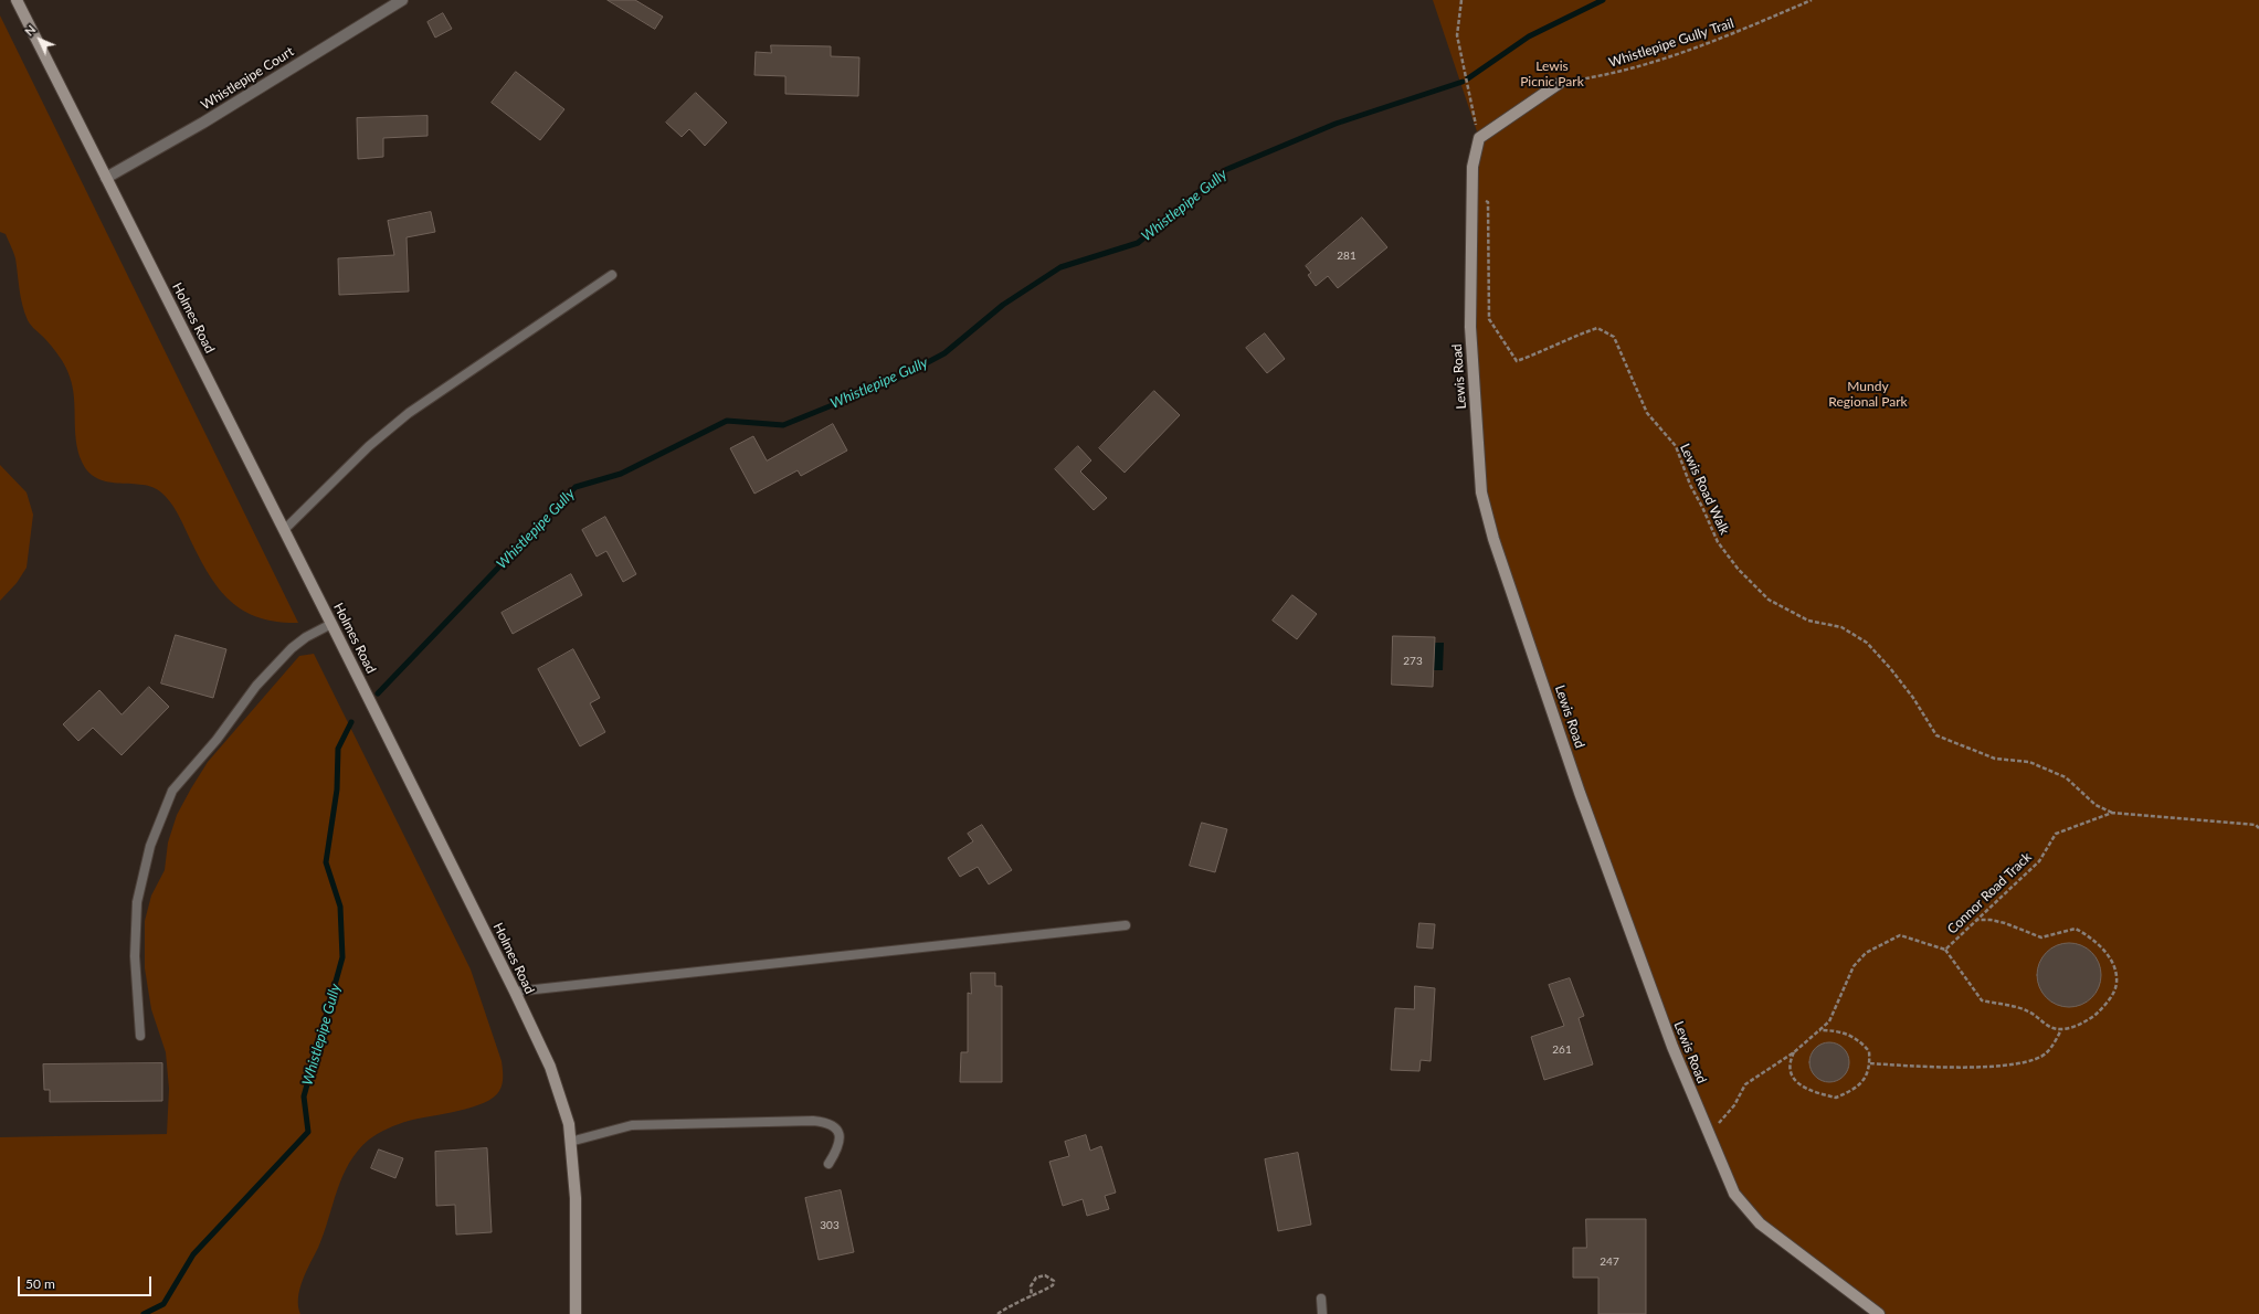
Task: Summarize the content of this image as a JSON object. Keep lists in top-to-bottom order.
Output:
{
  "streets": {
    "street": ["Whistlepipe Court", "Holmes Road", "Lewis Road"],
    "path": ["Whistlepipe Gully Trail", "Lewis Road Walk", "Connor Road Track"]
  },
  "crossings": [
    ["Whistlepipe Court", "Holmes Road"],
    ["Lewis Road", "Lewis Road Walk"],
    ["Lewis Road", "Connor Road Track"],
    ["Lewis Road Walk", "Connor Road Track"]
  ],
  "water": ["Whistlepipe Gully"],
  "parks": ["Lewis Picnic Park", "Mundy Regional Park"],
  "house_numbers": [
    "281",
    "273",
    "261",
    "303",
    "247"
  ],
  "scale_bar": "50 m",
  "north": "top left"
}
